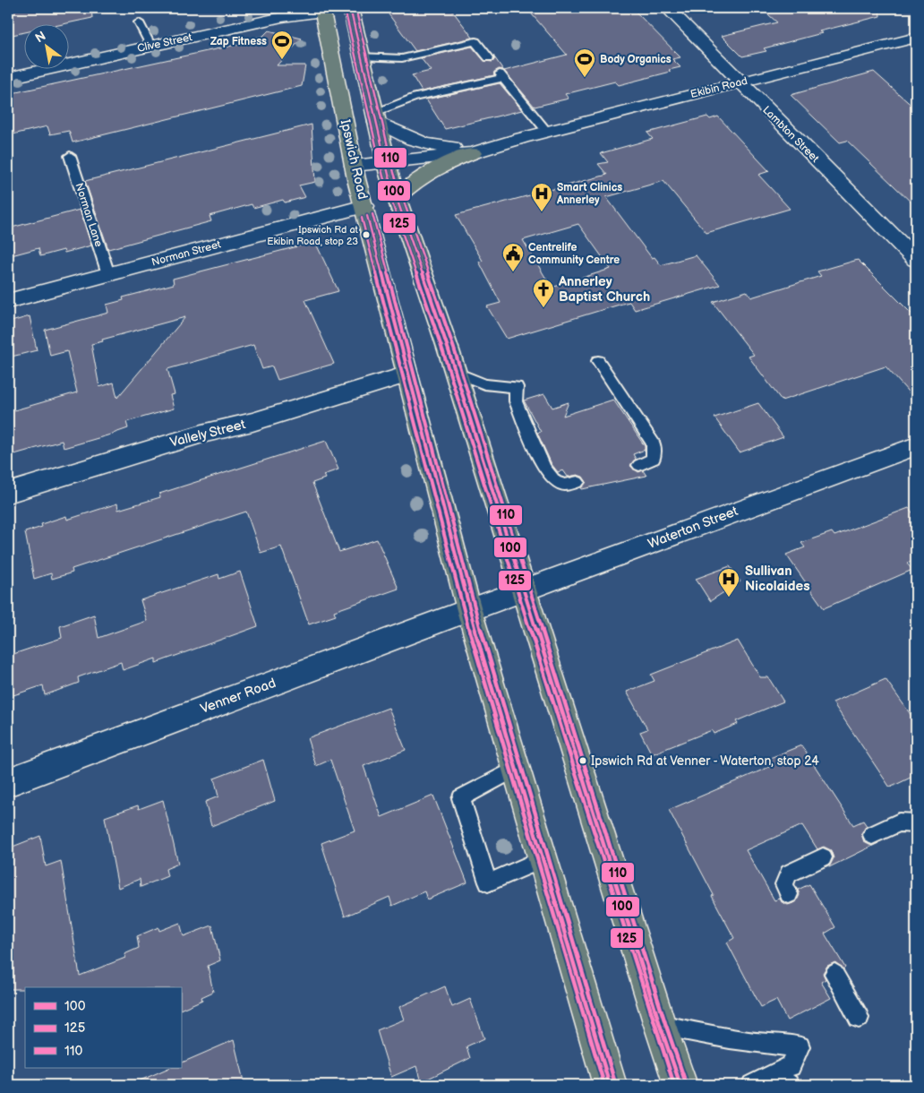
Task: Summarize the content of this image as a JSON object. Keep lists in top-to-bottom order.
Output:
{
  "streets": {
    "highway": ["Ipswich Road"],
    "street": [
      "Clive Street",
      "Ekibin Road",
      "Lambton Street",
      "Norman Street",
      "Vallely Street",
      "Waterton Street",
      "Venner Road"
    ],
    "lane": ["Norman Lane"]
  },
  "crossings": [
    ["Clive Street", "Ipswich Road"],
    ["Ekibin Road", "Lambton Street"],
    ["Ekibin Road", "Ipswich Road"],
    ["Ipswich Road", "Norman Street"],
    ["Ipswich Road", "Vallely Street"],
    ["Ipswich Road", "Waterton Street"],
    ["Ipswich Road", "Venner Road"],
    ["Norman Lane", "Norman Street"],
    ["Waterton Street", "Venner Road"]
  ],
  "places": {
    "sports": ["Zap Fitness", "Body Organics"],
    "hospital": ["Smart Clinics Annerley", "Sullivan Nicolaides"],
    "other": ["Ipswich Rd at Ekibin Road, stop 23", "Ipswich Rd at Venner - Waterton, stop 24"],
    "public building": ["Centrelife Community Centre"],
    "church": ["Annerley Baptist Church"]
  },
  "lines": ["transit line 100", "transit line 110", "transit line 125"],
  "legend": ["100", "125", "110"],
  "north": "top left"
}
